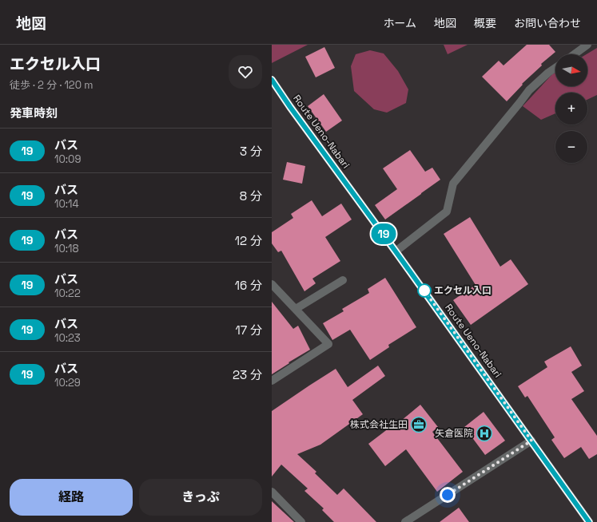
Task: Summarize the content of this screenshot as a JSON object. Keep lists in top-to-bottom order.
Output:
{
  "streets": {
    "main road": ["Route Ueno-Nabari"]
  },
  "places": {
    "other": ["エクセル入口"],
    "office": ["株式会社生田"],
    "hospital": ["矢倉医院"]
  },
  "lines": ["bus line 19"],
  "north": "right",
  "page": {
    "header": "地図",
    "nav": [
      "ホーム",
      "地図",
      "概要",
      "お問い合わせ"
    ],
    "heading": [
      ["エクセル入口", "徒歩 · 2 分 · 120 m"],
      "発車時刻"
    ],
    "on_map": "19",
    "map_buttons": ["+", "−"],
    "list": [
      {
        "mark": "19",
        "name": "バス",
        "note": "10:09",
        "value": "3 分"
      },
      {
        "mark": "19",
        "name": "バス",
        "note": "10:14",
        "value": "8 分"
      },
      {
        "mark": "19",
        "name": "バス",
        "note": "10:18",
        "value": "12 分"
      },
      {
        "mark": "19",
        "name": "バス",
        "note": "10:22",
        "value": "16 分"
      },
      {
        "mark": "19",
        "name": "バス",
        "note": "10:23",
        "value": "17 分"
      },
      {
        "mark": "19",
        "name": "バス",
        "note": "10:29",
        "value": "23 分"
      }
    ],
    "buttons": ["経路", "きっぷ"]
  }
}
